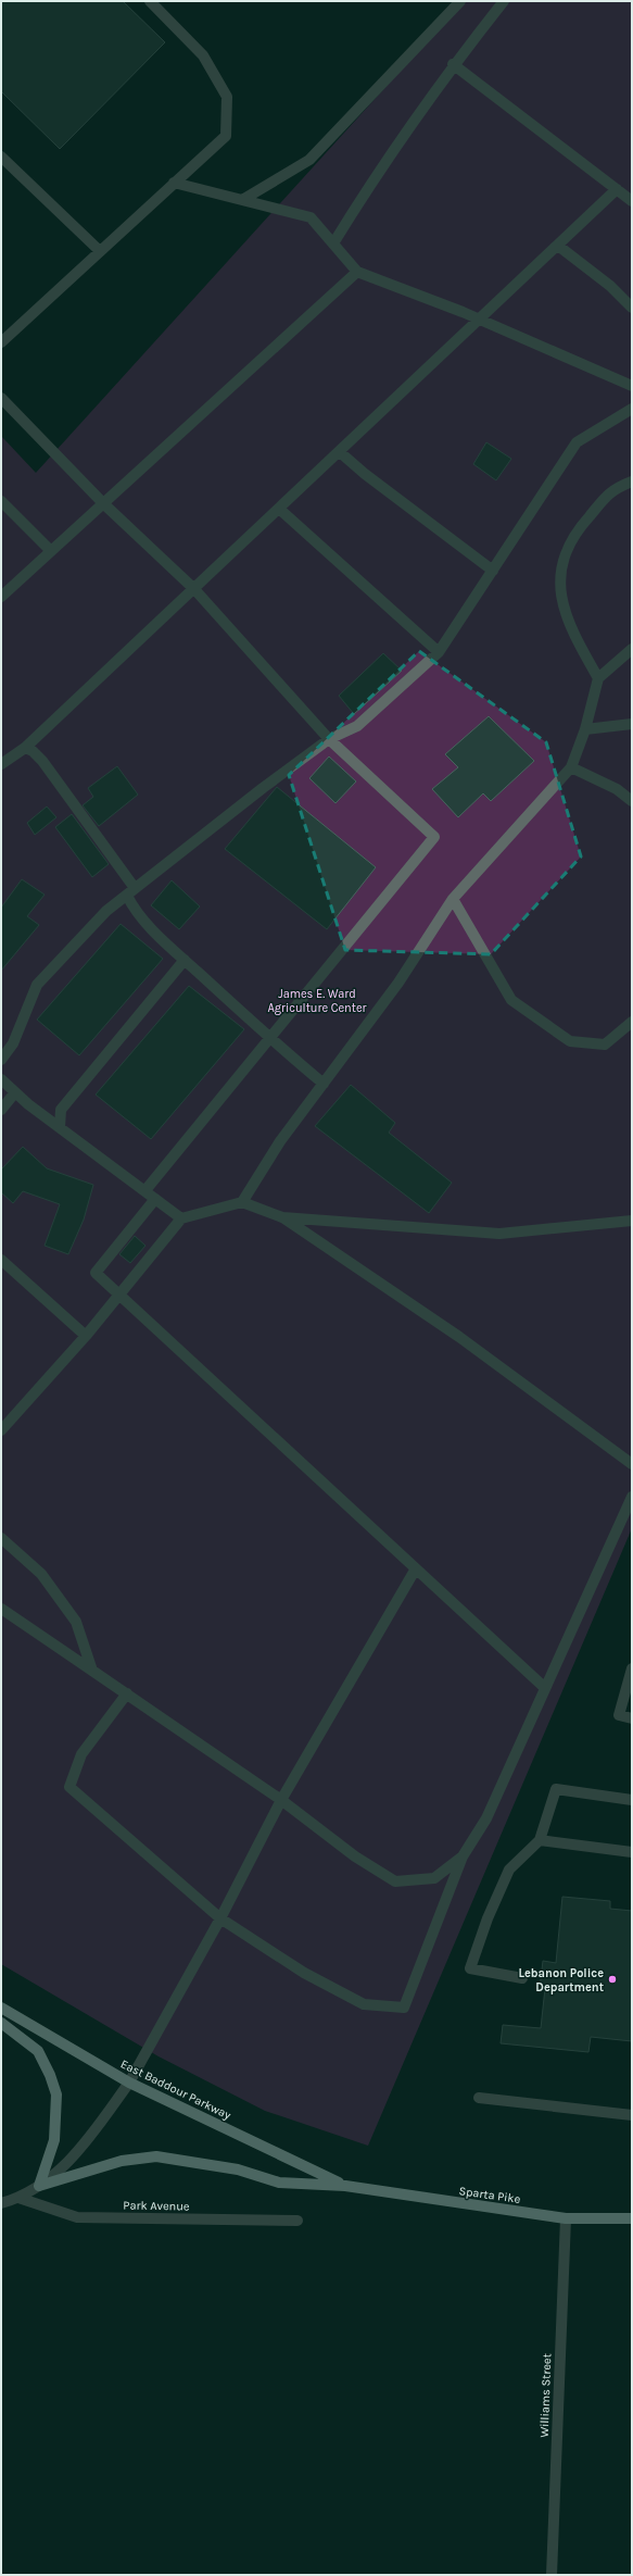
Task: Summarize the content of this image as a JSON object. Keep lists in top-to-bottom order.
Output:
{
  "streets": {
    "main road": ["East Baddour Parkway", "Sparta Pike"],
    "street": ["Park Avenue", "Williams Street"]
  },
  "crossings": [
    ["East Baddour Parkway", "Sparta Pike"],
    ["Sparta Pike", "Williams Street"]
  ],
  "parks": ["James E. Ward Agriculture Center"],
  "places": ["Lebanon Police Department"]
}
